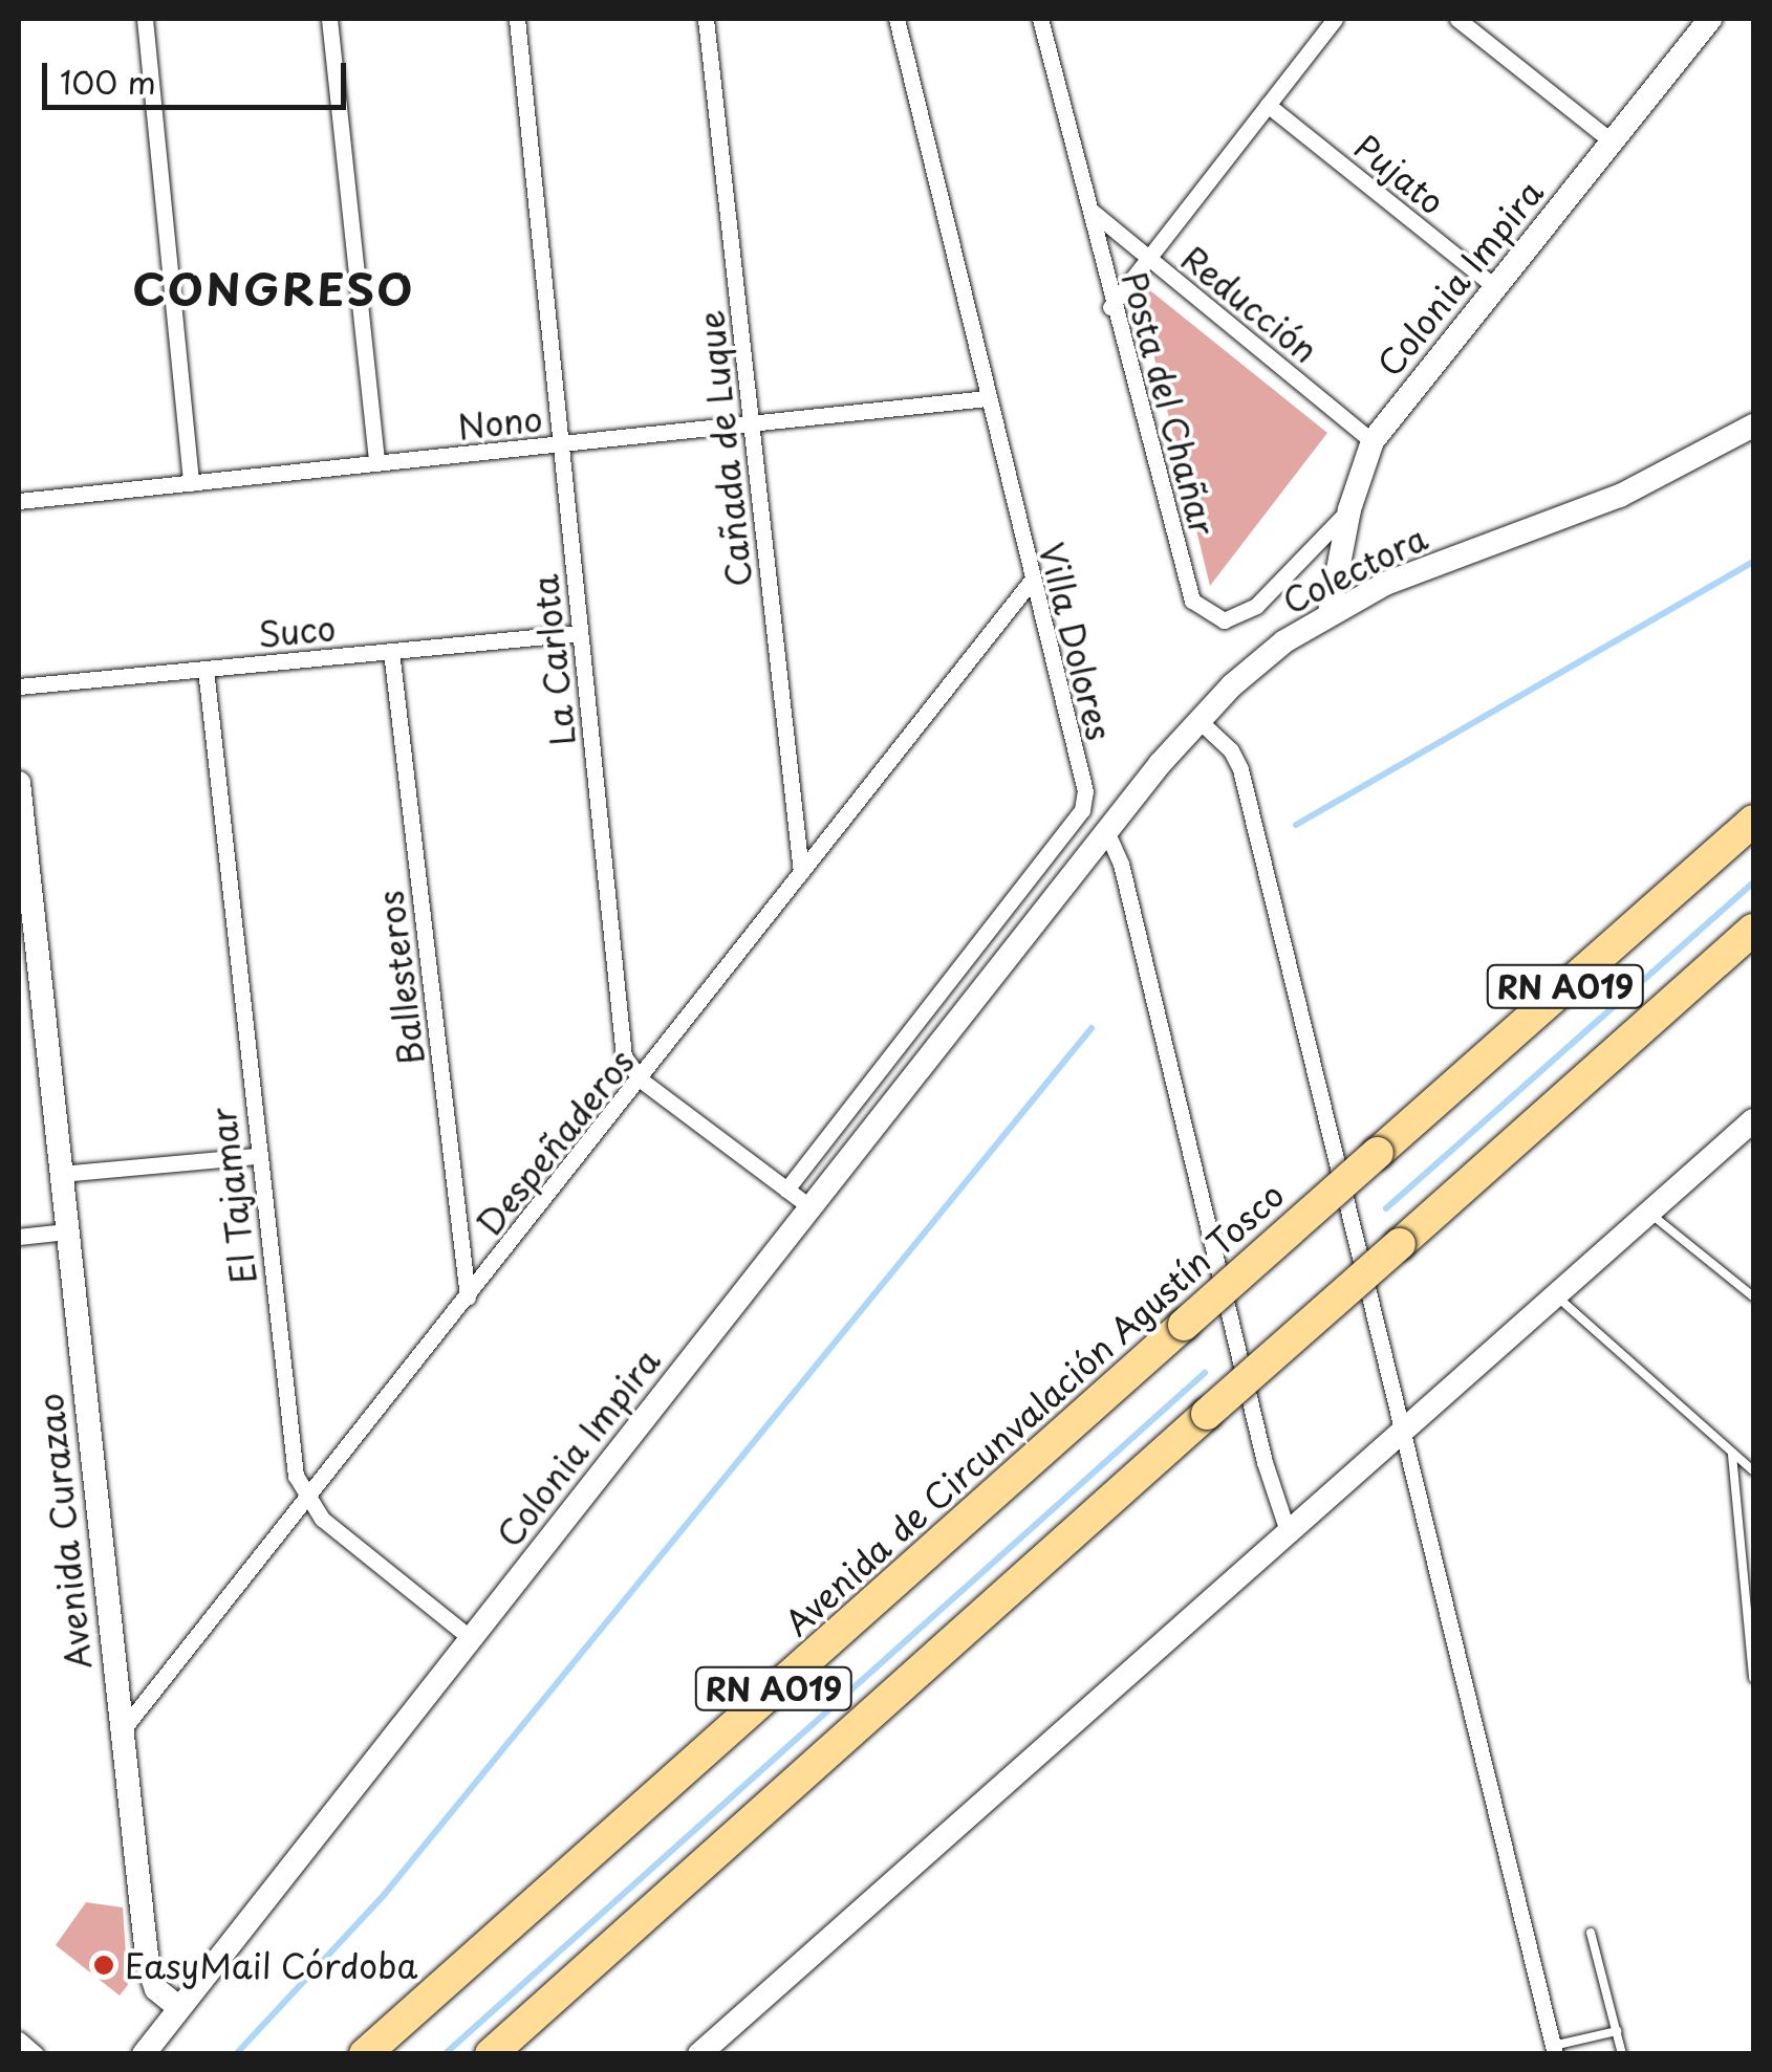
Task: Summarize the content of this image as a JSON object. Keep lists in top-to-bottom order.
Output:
{
  "streets": {
    "highway": ["RN A019", "Avenida de Circunvalación Agustín Tosco"],
    "street": [
      "Pujato",
      "Colonia Impira",
      "Reducción",
      "Posta del Chañar",
      "Nono",
      "Cañada de Luque",
      "Colectora",
      "Suco",
      "Villa Dolores",
      "La Carlota",
      "Ballesteros",
      "Despeñaderos",
      "El Tajamar",
      "Avenida Curazao"
    ]
  },
  "crossings": [
    ["Pujato", "Colonia Impira"],
    ["Colonia Impira", "Reducción"],
    ["Colonia Impira", "Posta del Chañar"],
    ["Colonia Impira", "Colectora"],
    ["Colonia Impira", "La Carlota"],
    ["Colonia Impira", "Avenida Curazao"],
    ["Reducción", "Posta del Chañar"],
    ["Nono", "Cañada de Luque"],
    ["Nono", "Villa Dolores"],
    ["Nono", "La Carlota"],
    ["Cañada de Luque", "Despeñaderos"],
    ["Suco", "La Carlota"],
    ["Suco", "Ballesteros"],
    ["Suco", "El Tajamar"],
    ["Villa Dolores", "La Carlota"],
    ["Villa Dolores", "Despeñaderos"],
    ["La Carlota", "Despeñaderos"],
    ["Ballesteros", "Despeñaderos"],
    ["Despeñaderos", "El Tajamar"],
    ["Despeñaderos", "Avenida Curazao"]
  ],
  "districts": ["CONGRESO"],
  "places": ["EasyMail Córdoba"],
  "scale_bar": "100 m"
}
